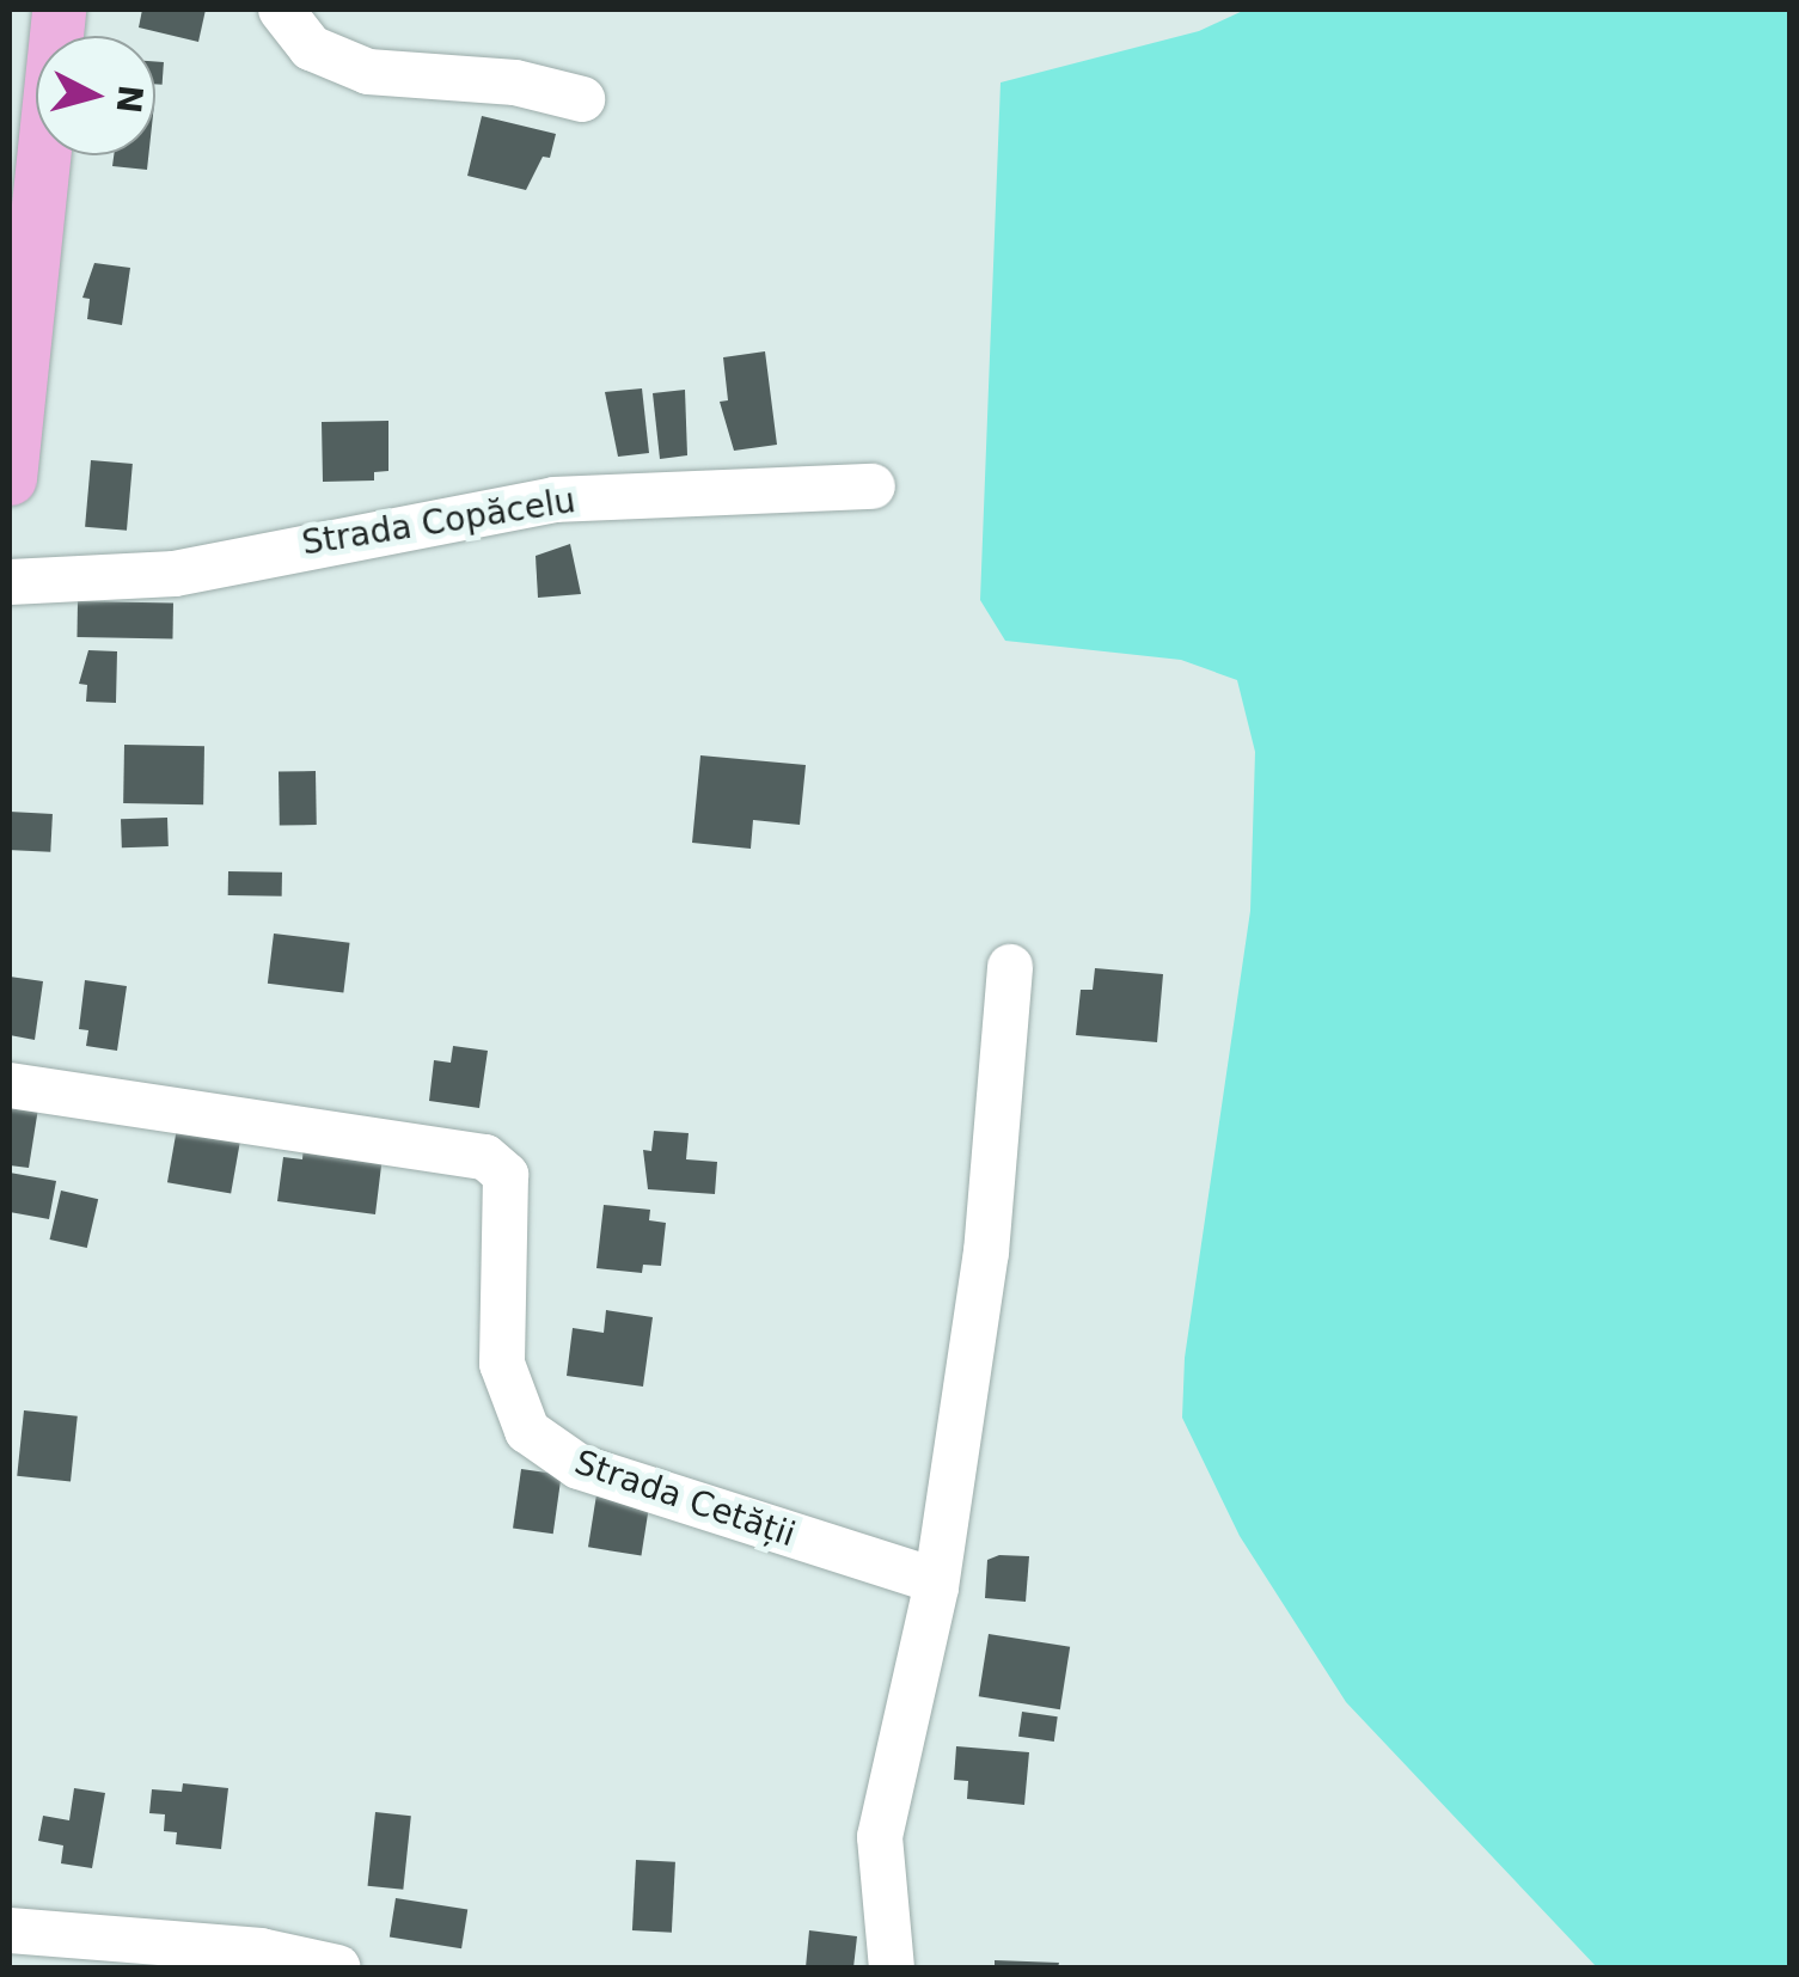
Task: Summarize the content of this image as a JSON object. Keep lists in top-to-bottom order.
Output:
{
  "streets": {
    "street": ["Strada Copăcelu", "Strada Cetății"]
  },
  "north": "right"
}
